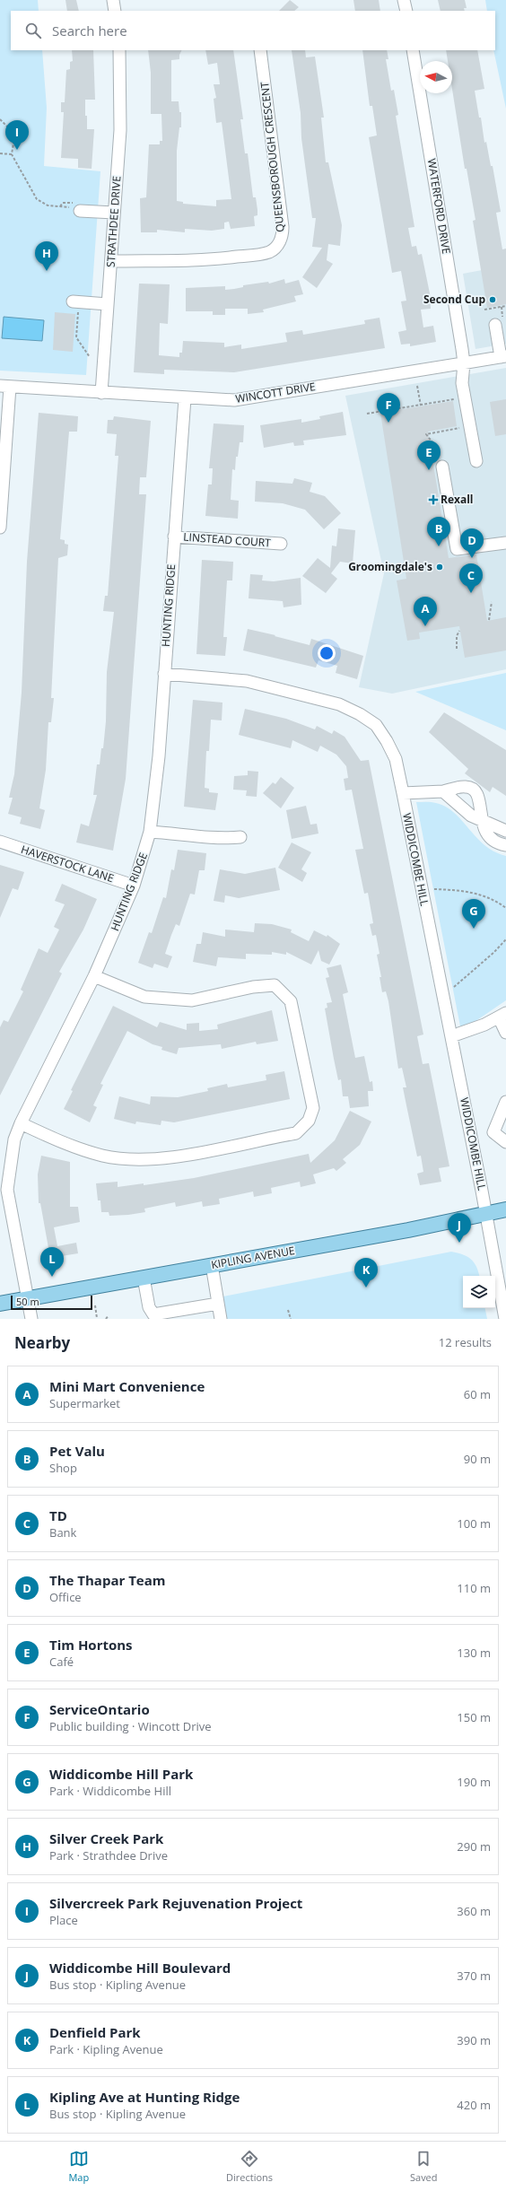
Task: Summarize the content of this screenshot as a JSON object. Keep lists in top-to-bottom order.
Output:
{
  "streets": {
    "main road": ["KIPLING AVENUE"],
    "street": [
      "QUEENSBOROUGH CRESCENT",
      "WATERFORD DRIVE",
      "STRATHDEE DRIVE",
      "WINCOTT DRIVE",
      "LINSTEAD COURT",
      "HUNTING RIDGE",
      "WIDDICOMBE HILL",
      "HAVERSTOCK LANE"
    ]
  },
  "crossings": [
    ["QUEENSBOROUGH CRESCENT", "STRATHDEE DRIVE"],
    ["WATERFORD DRIVE", "WINCOTT DRIVE"],
    ["STRATHDEE DRIVE", "WINCOTT DRIVE"],
    ["WINCOTT DRIVE", "HUNTING RIDGE"],
    ["LINSTEAD COURT", "HUNTING RIDGE"],
    ["HUNTING RIDGE", "WIDDICOMBE HILL"],
    ["HUNTING RIDGE", "HAVERSTOCK LANE"],
    ["HUNTING RIDGE", "KIPLING AVENUE"],
    ["WIDDICOMBE HILL", "KIPLING AVENUE"]
  ],
  "places": {
    "other": ["Second Cup", "Groomingdale's"],
    "health": ["Rexall"]
  },
  "scale_bar": "50 m",
  "north": "left",
  "page": {
    "search": "Search here",
    "pins": [
      "I",
      "H",
      "F",
      "E",
      "B",
      "D",
      "C",
      "A",
      "G",
      "J",
      "L",
      "K"
    ],
    "scale": "50 m",
    "heading": ["Nearby", "12 results"],
    "list": [
      {
        "mark": "A",
        "name": "Mini Mart Convenience",
        "note": "Supermarket",
        "value": "60 m"
      },
      {
        "mark": "B",
        "name": "Pet Valu",
        "note": "Shop",
        "value": "90 m"
      },
      {
        "mark": "C",
        "name": "TD",
        "note": "Bank",
        "value": "100 m"
      },
      {
        "mark": "D",
        "name": "The Thapar Team",
        "note": "Office",
        "value": "110 m"
      },
      {
        "mark": "E",
        "name": "Tim Hortons",
        "note": "Café",
        "value": "130 m"
      },
      {
        "mark": "F",
        "name": "ServiceOntario",
        "note": "Public building · Wincott Drive",
        "value": "150 m"
      },
      {
        "mark": "G",
        "name": "Widdicombe Hill Park",
        "note": "Park · Widdicombe Hill",
        "value": "190 m"
      },
      {
        "mark": "H",
        "name": "Silver Creek Park",
        "note": "Park · Strathdee Drive",
        "value": "290 m"
      },
      {
        "mark": "I",
        "name": "Silvercreek Park Rejuvenation Project",
        "note": "Place",
        "value": "360 m"
      },
      {
        "mark": "J",
        "name": "Widdicombe Hill Boulevard",
        "note": "Bus stop · Kipling Avenue",
        "value": "370 m"
      },
      {
        "mark": "K",
        "name": "Denfield Park",
        "note": "Park · Kipling Avenue",
        "value": "390 m"
      },
      {
        "mark": "L",
        "name": "Kipling Ave at Hunting Ridge",
        "note": "Bus stop · Kipling Avenue",
        "value": "420 m"
      }
    ],
    "nav": ["Map", "Directions", "Saved"]
  }
}
